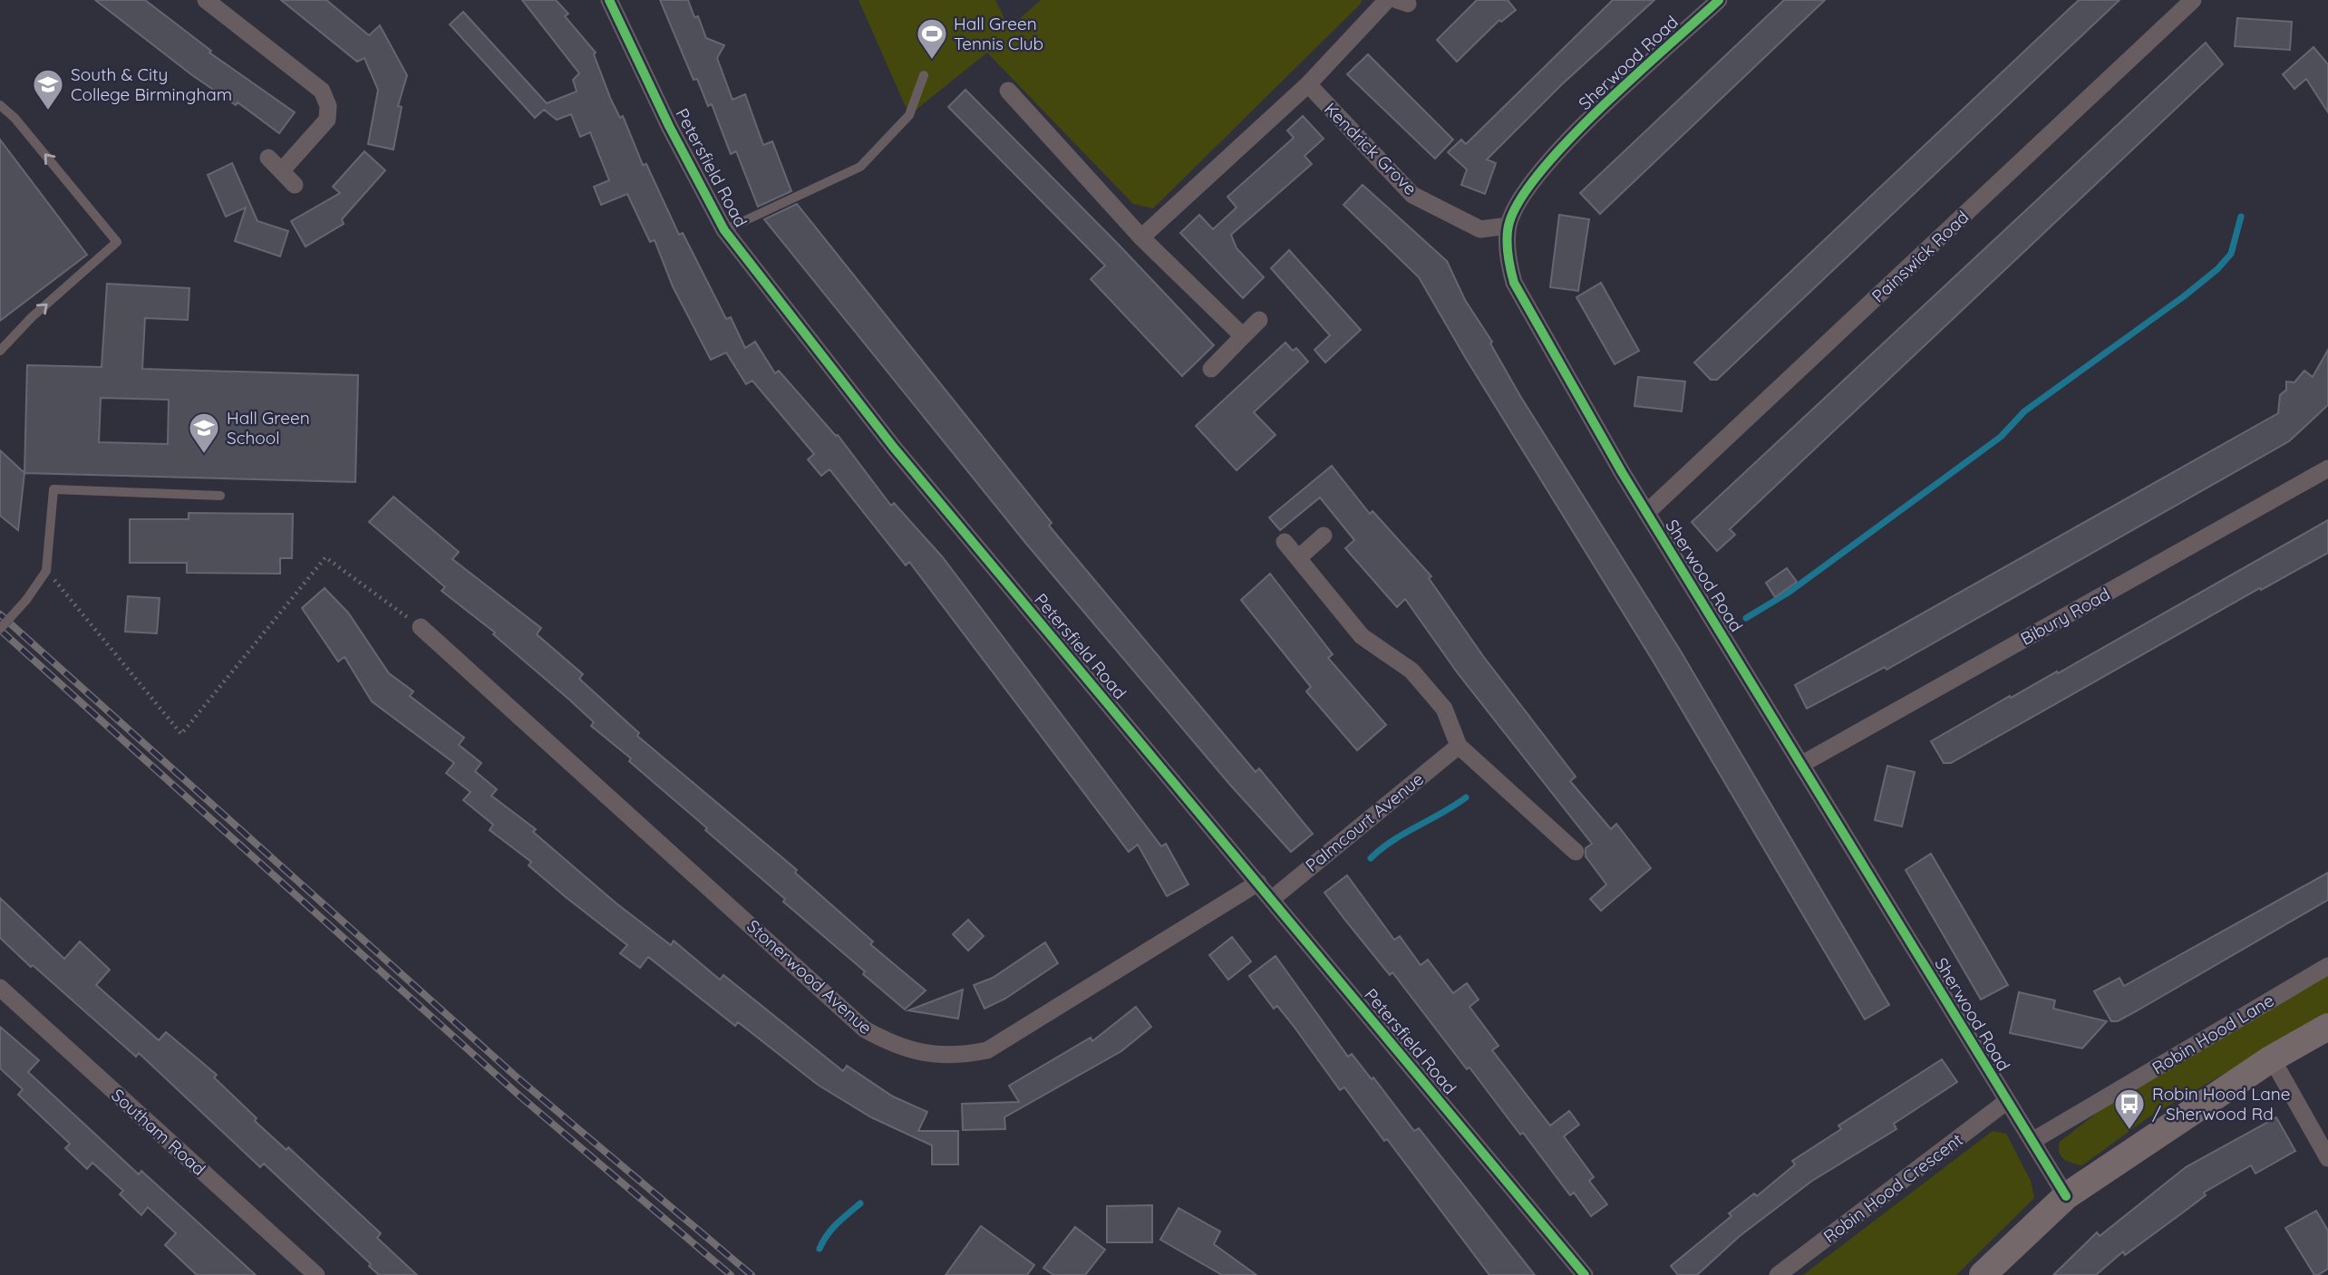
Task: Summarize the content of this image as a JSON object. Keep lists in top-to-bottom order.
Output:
{
  "streets": {
    "street": [
      "Sherwood Road",
      "Kendrick Grove",
      "Petersfield Road",
      "Painswick Road",
      "Bibury Road",
      "Palmcourt Avenue",
      "Stonerwood Avenue",
      "Robin Hood Lane",
      "Southam Road",
      "Robin Hood Crescent"
    ]
  },
  "crossings": [
    ["Sherwood Road", "Kendrick Grove"],
    ["Sherwood Road", "Painswick Road"],
    ["Sherwood Road", "Bibury Road"],
    ["Sherwood Road", "Robin Hood Lane"],
    ["Sherwood Road", "Robin Hood Crescent"],
    ["Petersfield Road", "Palmcourt Avenue"],
    ["Petersfield Road", "Stonerwood Avenue"]
  ],
  "places": {
    "sports": ["Hall Green Tennis Club"],
    "school or university": ["South & City College Birmingham", "Hall Green School"],
    "bus stop": ["Robin Hood Lane / Sherwood Rd"]
  }
}
